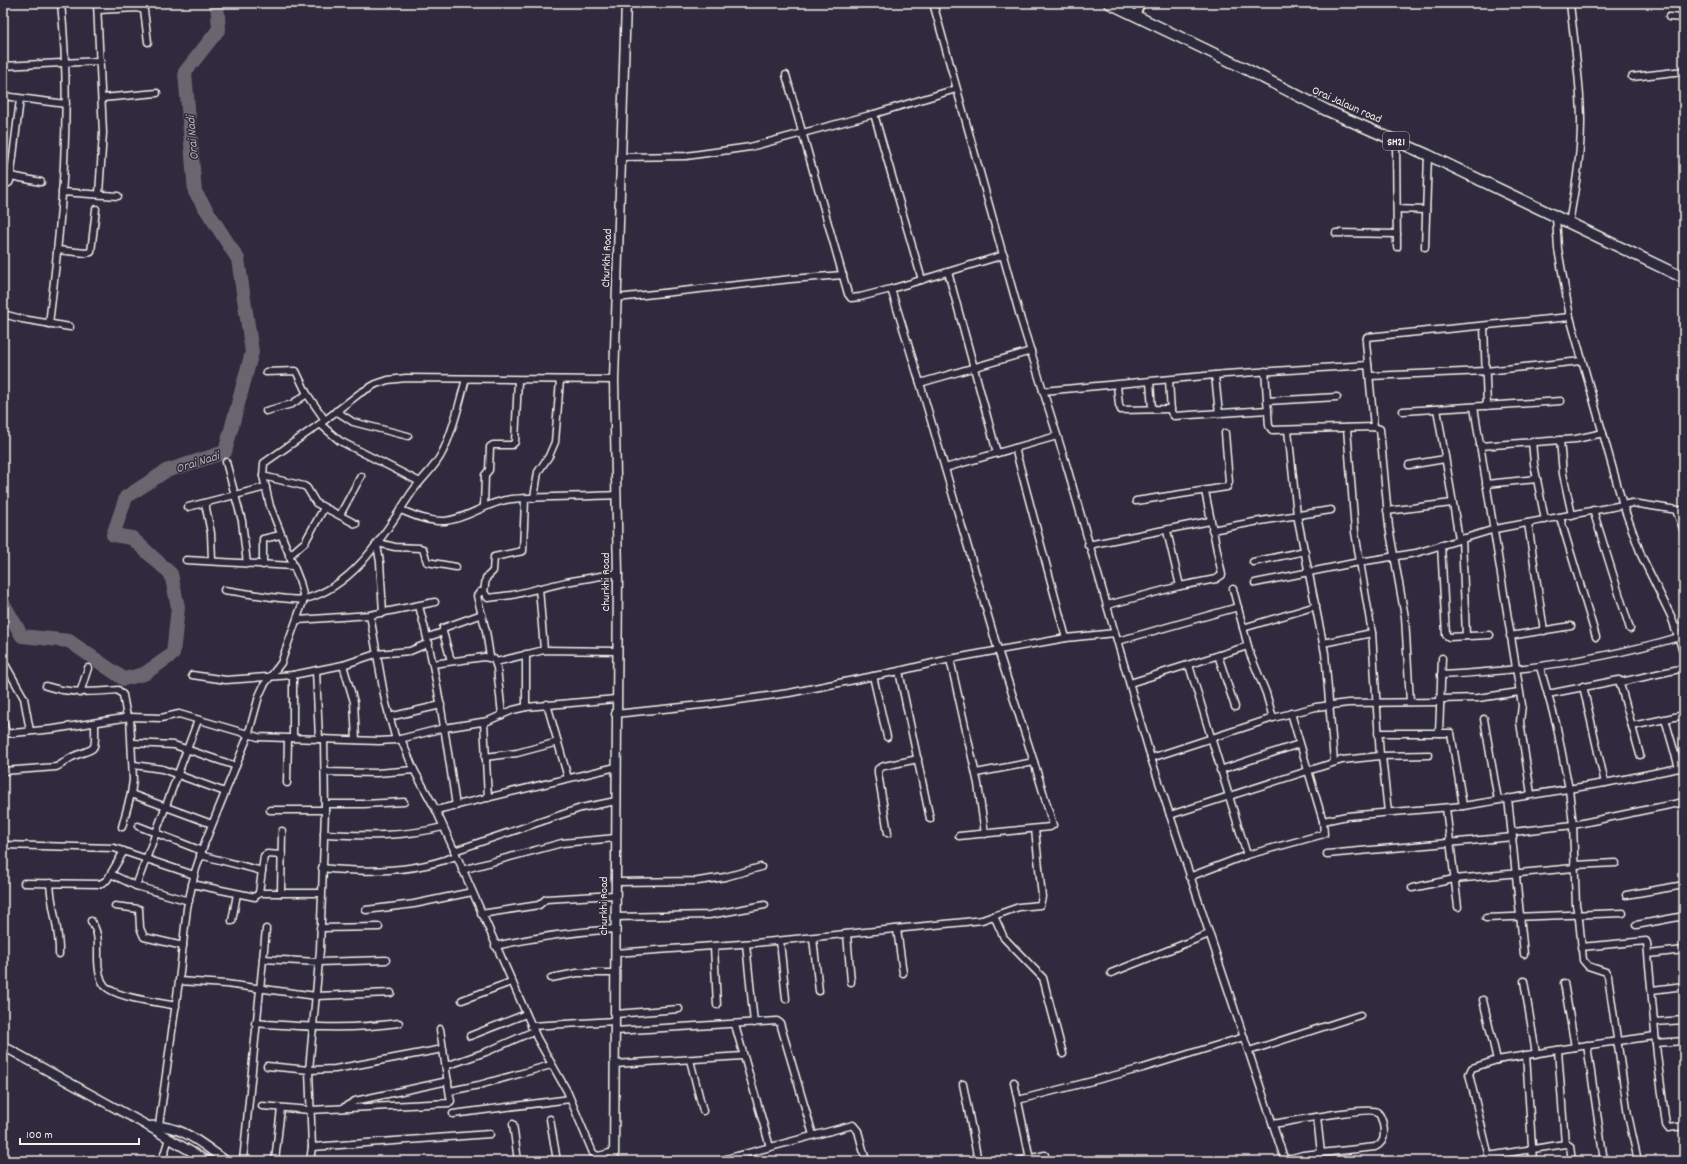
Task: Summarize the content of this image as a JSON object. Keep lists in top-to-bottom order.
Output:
{
  "streets": {
    "main road": ["Orai Jalaun road", "SH21"],
    "street": ["Churkhi Road"]
  },
  "water": ["Orai Nadi"],
  "scale_bar": "100 m"
}
